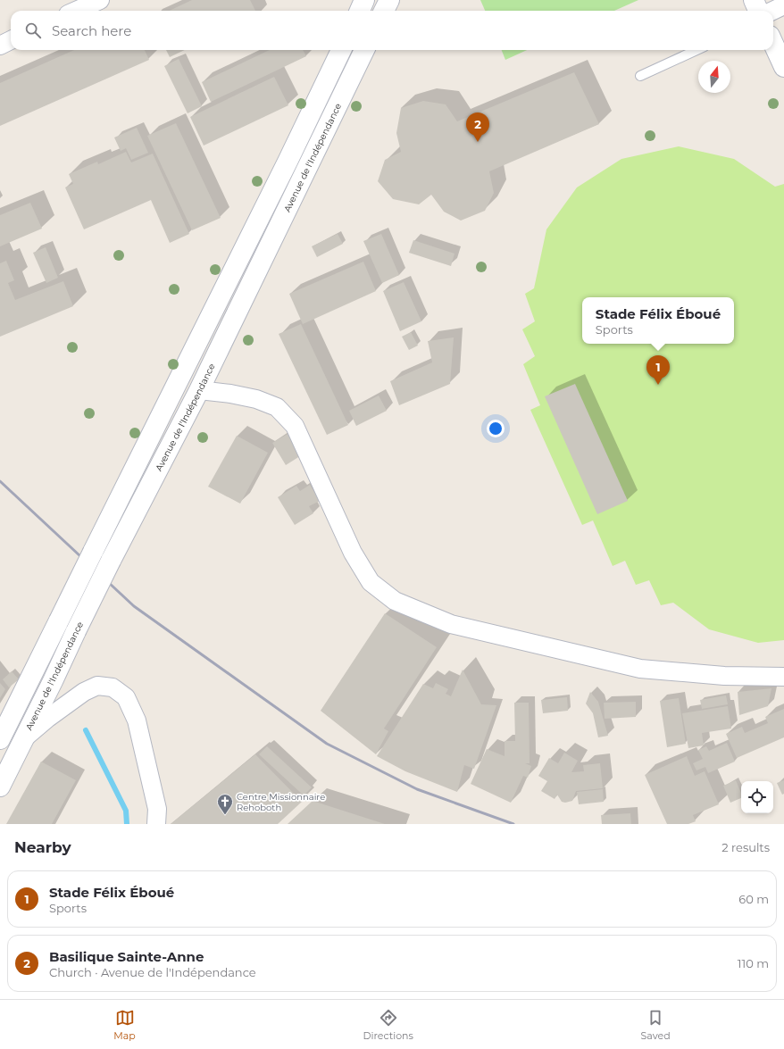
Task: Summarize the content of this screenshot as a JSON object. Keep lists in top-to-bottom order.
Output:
{
  "streets": {
    "main road": ["Avenue de l'Indépendance"]
  },
  "places": {
    "church": ["Centre Missionnaire Rehoboth"]
  },
  "north": "top",
  "page": {
    "search": "Search here",
    "pins": ["2", "1"],
    "popup": ["Stade Félix Éboué", "Sports"],
    "heading": ["Nearby", "2 results"],
    "list": [
      {
        "mark": "1",
        "name": "Stade Félix Éboué",
        "note": "Sports",
        "value": "60 m"
      },
      {
        "mark": "2",
        "name": "Basilique Sainte-Anne",
        "note": "Church · Avenue de l'Indépendance",
        "value": "110 m"
      }
    ],
    "nav": ["Map", "Directions", "Saved"]
  }
}
